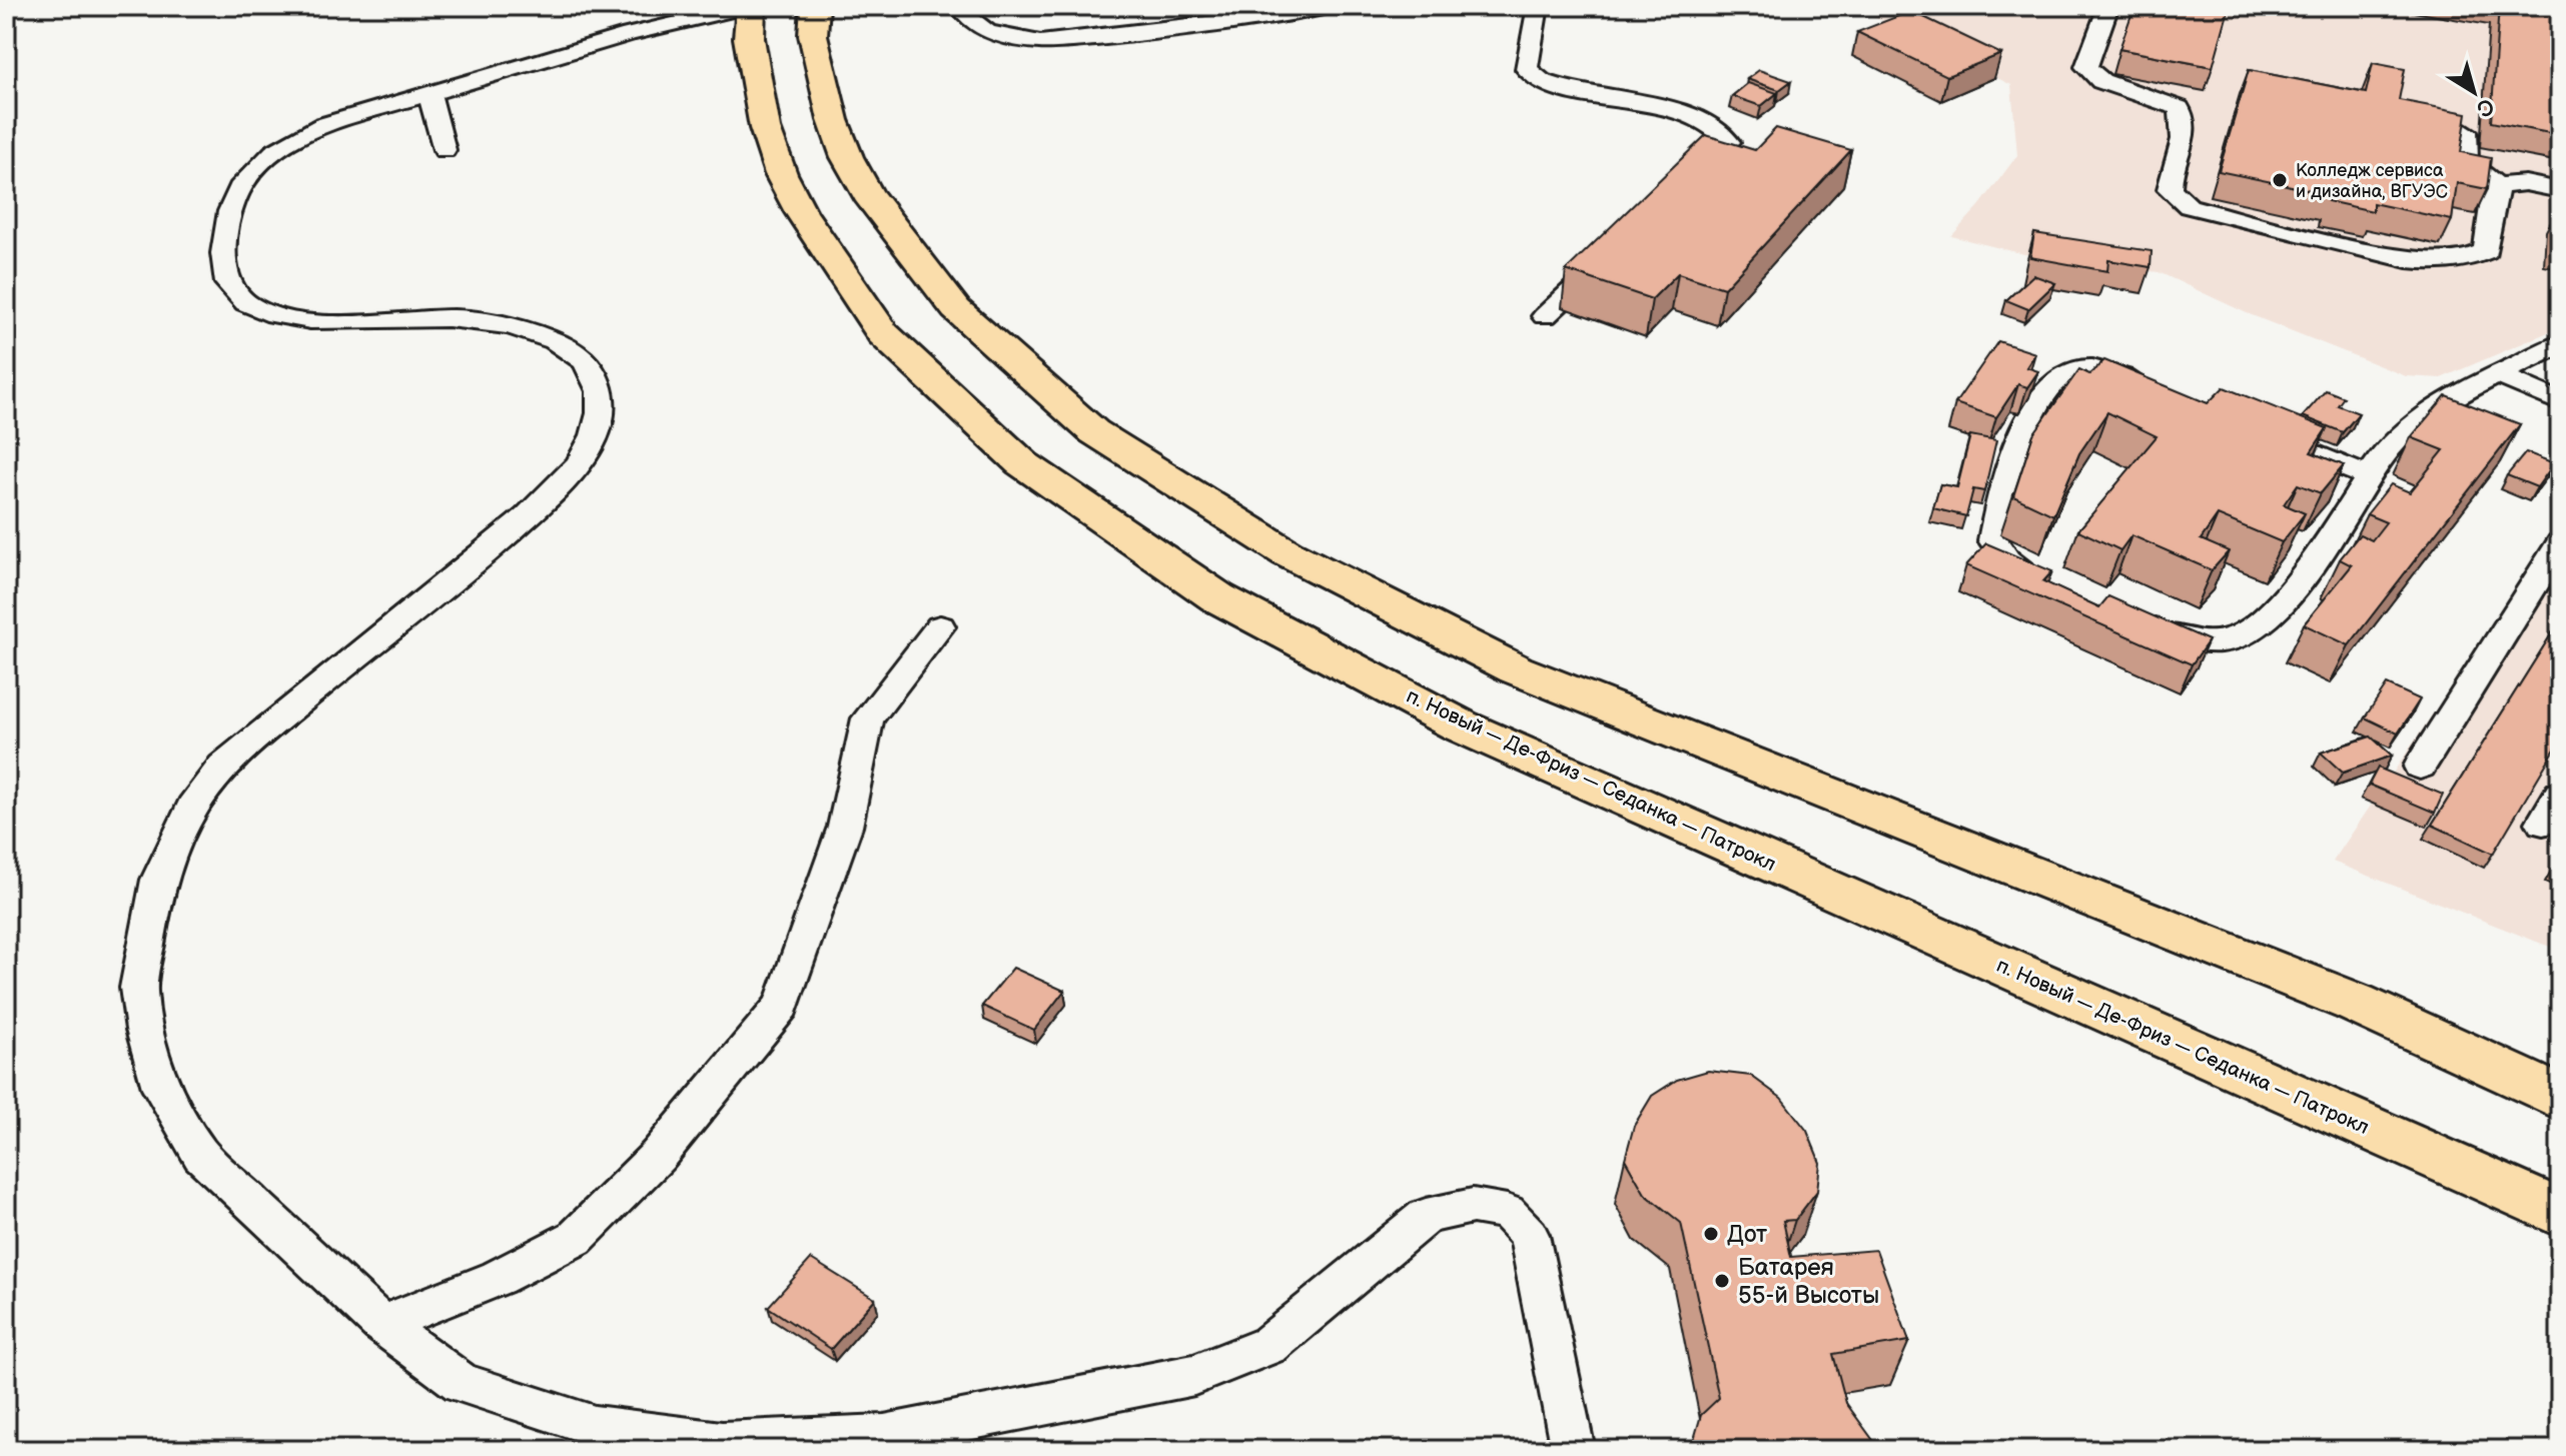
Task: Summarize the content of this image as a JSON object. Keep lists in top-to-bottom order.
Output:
{
  "streets": {
    "highway": ["п. Новый — Де-Фриз — Седанка — Патрокл"]
  },
  "places": ["Колледж сервиса и дизайна, ВГУЭС", "Дот", "Батарея 55-й Высоты"],
  "north": "bottom right"
}
